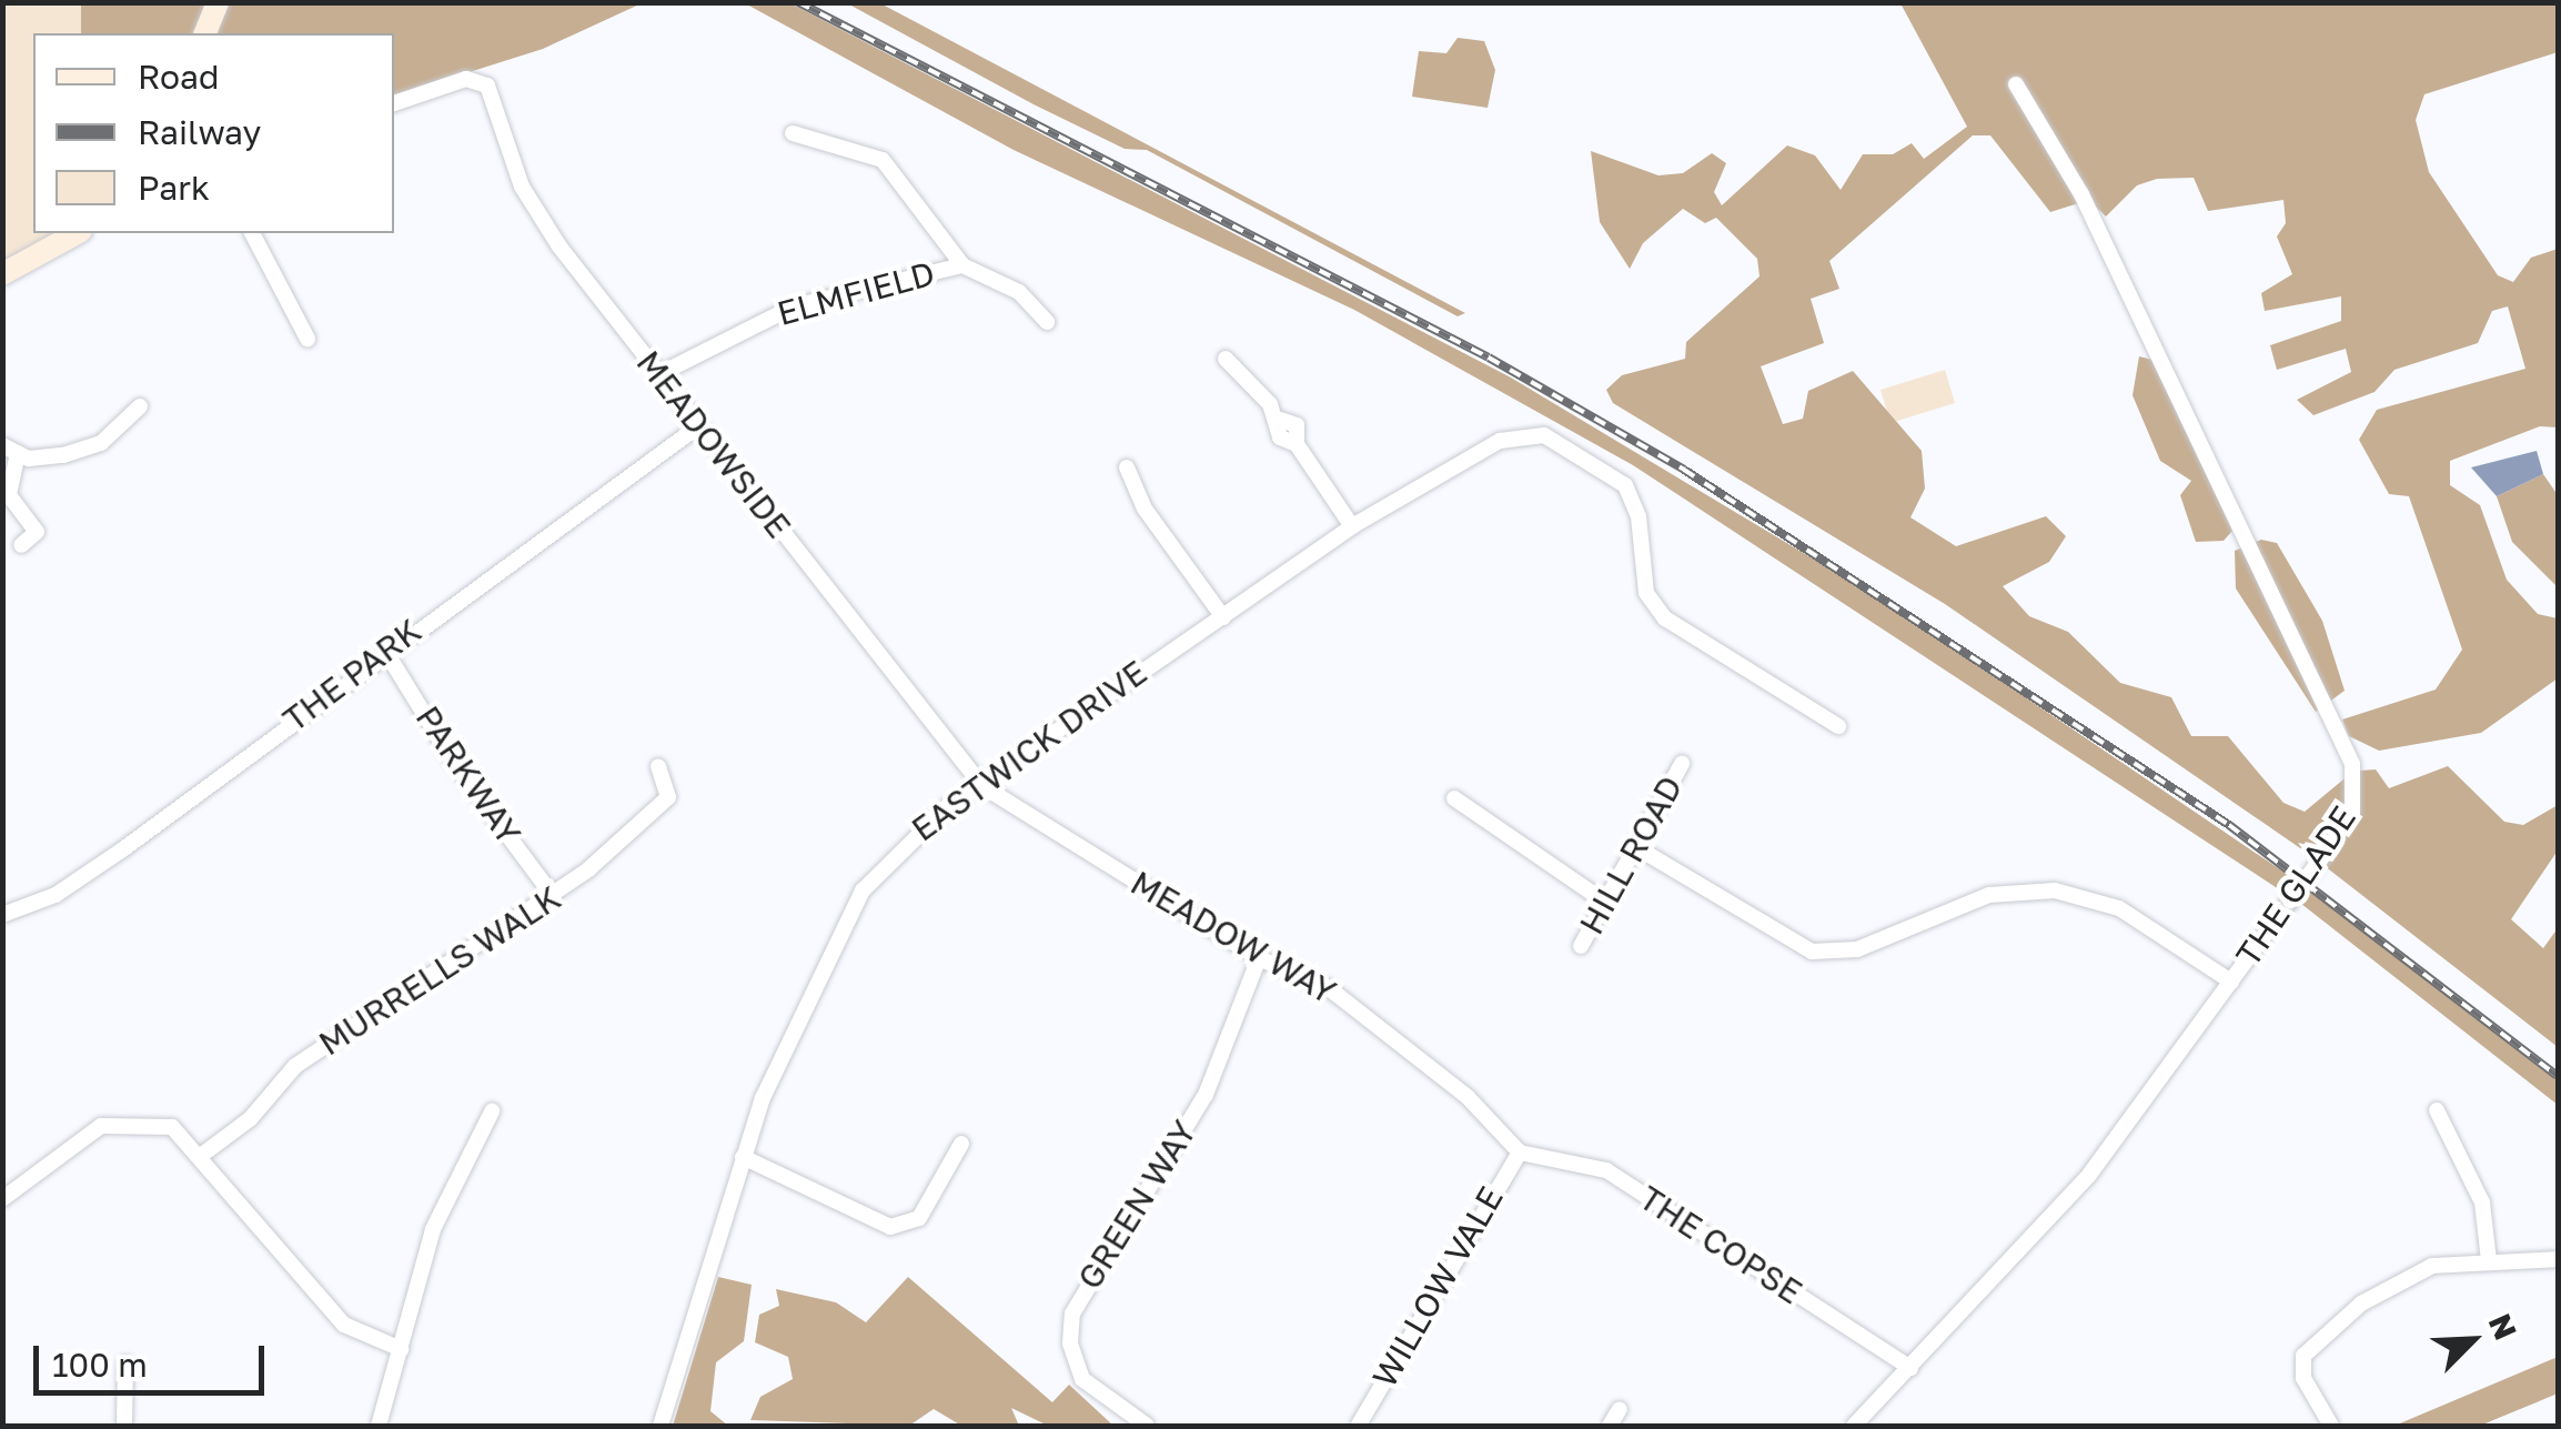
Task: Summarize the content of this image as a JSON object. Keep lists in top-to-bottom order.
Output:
{
  "streets": {
    "street": [
      "ELMFIELD",
      "MEADOWSIDE",
      "THE PARK",
      "EASTWICK DRIVE",
      "PARKWAY",
      "HILL ROAD",
      "THE GLADE",
      "MEADOW WAY",
      "MURRELLS WALK",
      "GREEN WAY",
      "THE COPSE",
      "WILLOW VALE"
    ]
  },
  "crossings": [
    ["ELMFIELD", "MEADOWSIDE"],
    ["MEADOWSIDE", "THE PARK"],
    ["MEADOWSIDE", "EASTWICK DRIVE"],
    ["MEADOWSIDE", "MEADOW WAY"],
    ["THE PARK", "PARKWAY"],
    ["EASTWICK DRIVE", "MEADOW WAY"],
    ["PARKWAY", "MURRELLS WALK"],
    ["THE GLADE", "THE COPSE"],
    ["MEADOW WAY", "GREEN WAY"],
    ["MEADOW WAY", "THE COPSE"],
    ["MEADOW WAY", "WILLOW VALE"],
    ["THE COPSE", "WILLOW VALE"]
  ],
  "legend": ["Road", "Railway", "Park"],
  "scale_bar": "100 m",
  "north": "top right"
}
